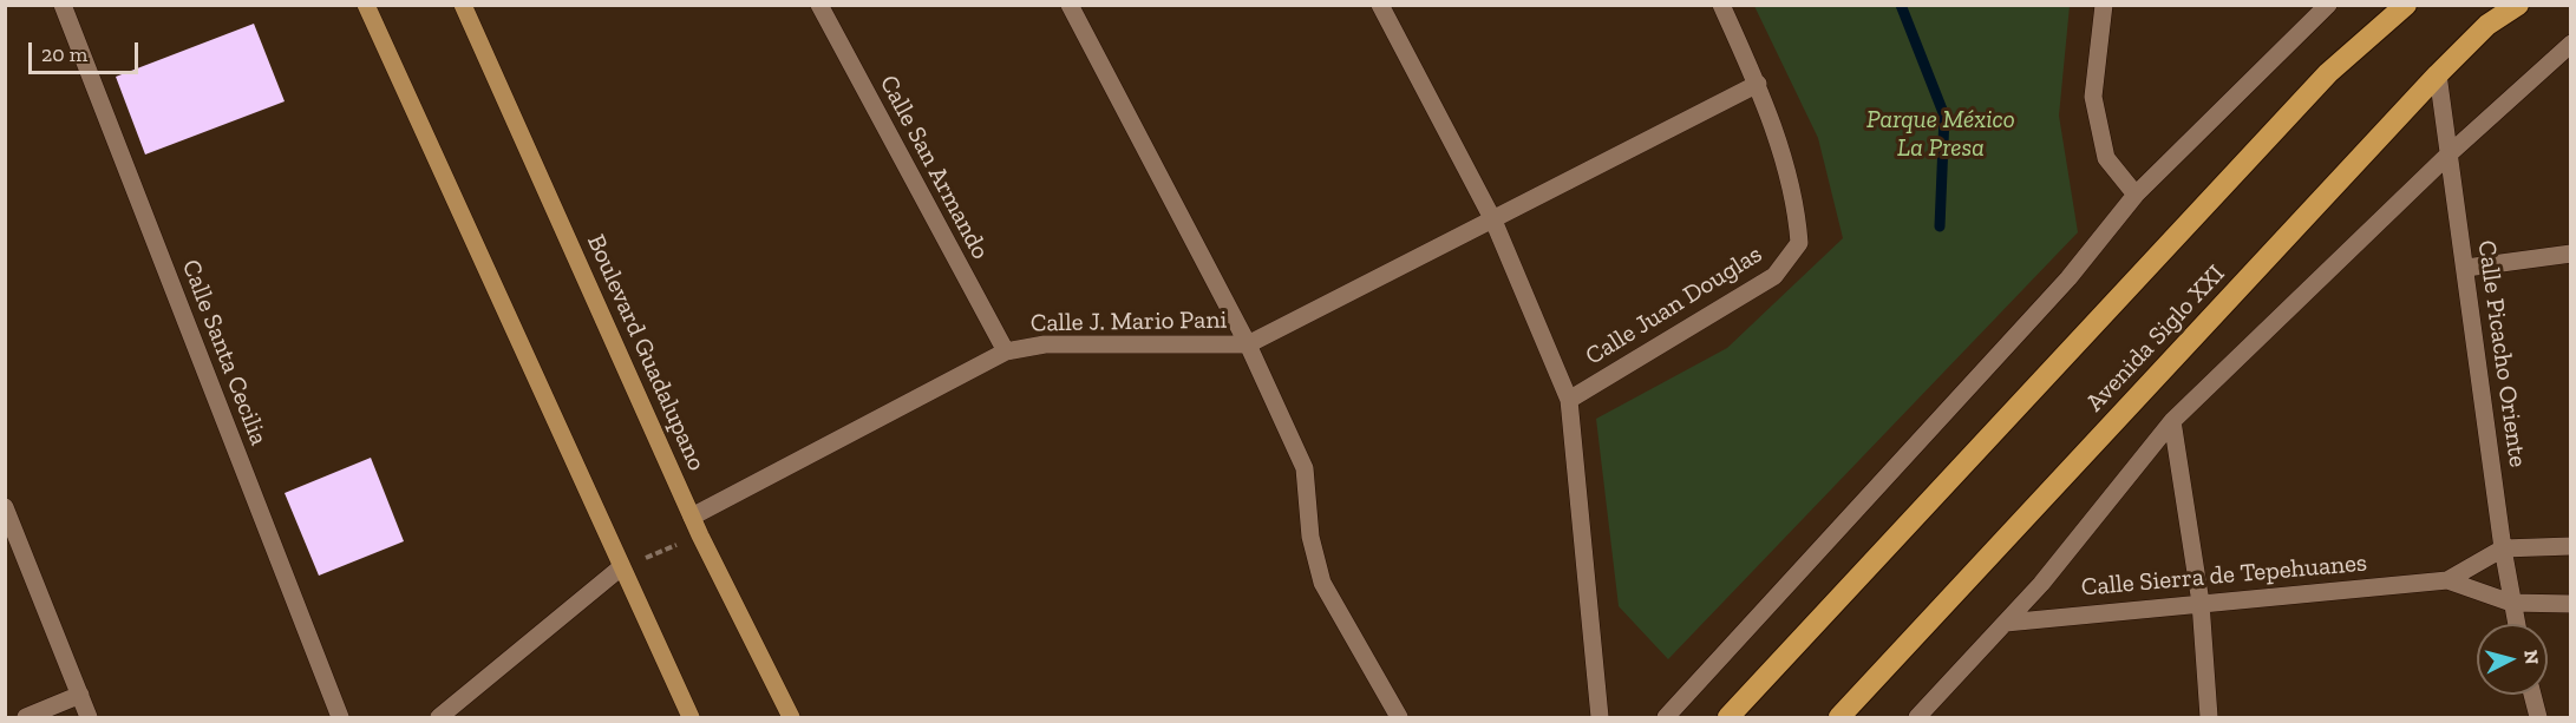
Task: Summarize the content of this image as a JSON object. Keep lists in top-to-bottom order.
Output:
{
  "streets": {
    "highway": ["Avenida Siglo XXI"],
    "main road": ["Boulevard Guadalupano"],
    "street": [
      "Calle San Armando",
      "Calle Juan Douglas",
      "Calle J. Mario Pani",
      "Calle Santa Cecilia",
      "Calle Picacho Oriente",
      "Calle Sierra de Tepehuanes"
    ]
  },
  "crossings": [
    ["Calle San Armando", "Calle J. Mario Pani"],
    ["Calle Juan Douglas", "Calle J. Mario Pani"],
    ["Calle J. Mario Pani", "Boulevard Guadalupano"],
    ["Avenida Siglo XXI", "Calle Picacho Oriente"],
    ["Calle Picacho Oriente", "Calle Sierra de Tepehuanes"]
  ],
  "parks": ["Parque México La Presa"],
  "scale_bar": "20 m",
  "north": "right"
}
